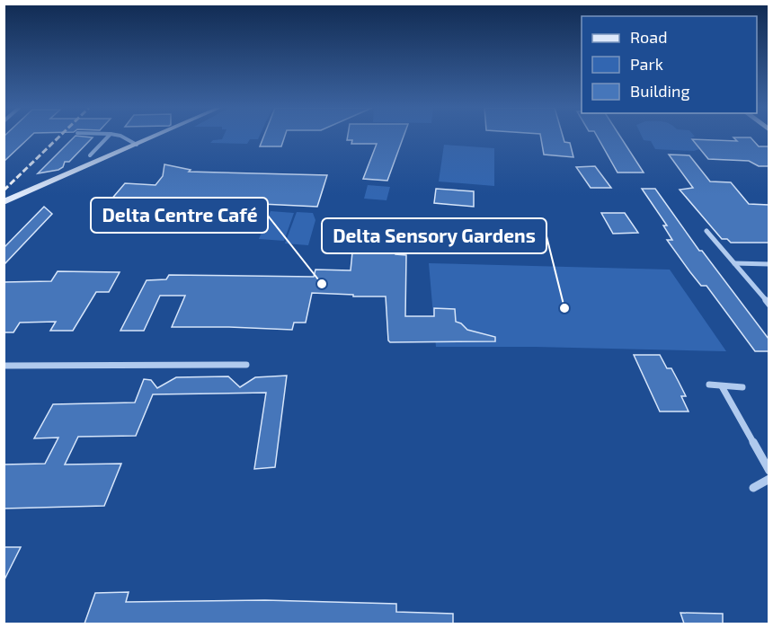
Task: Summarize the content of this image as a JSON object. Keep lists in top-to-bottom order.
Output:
{
  "places": ["Delta Centre Café", "Delta Sensory Gardens"],
  "legend": ["Road", "Park", "Building"]
}
